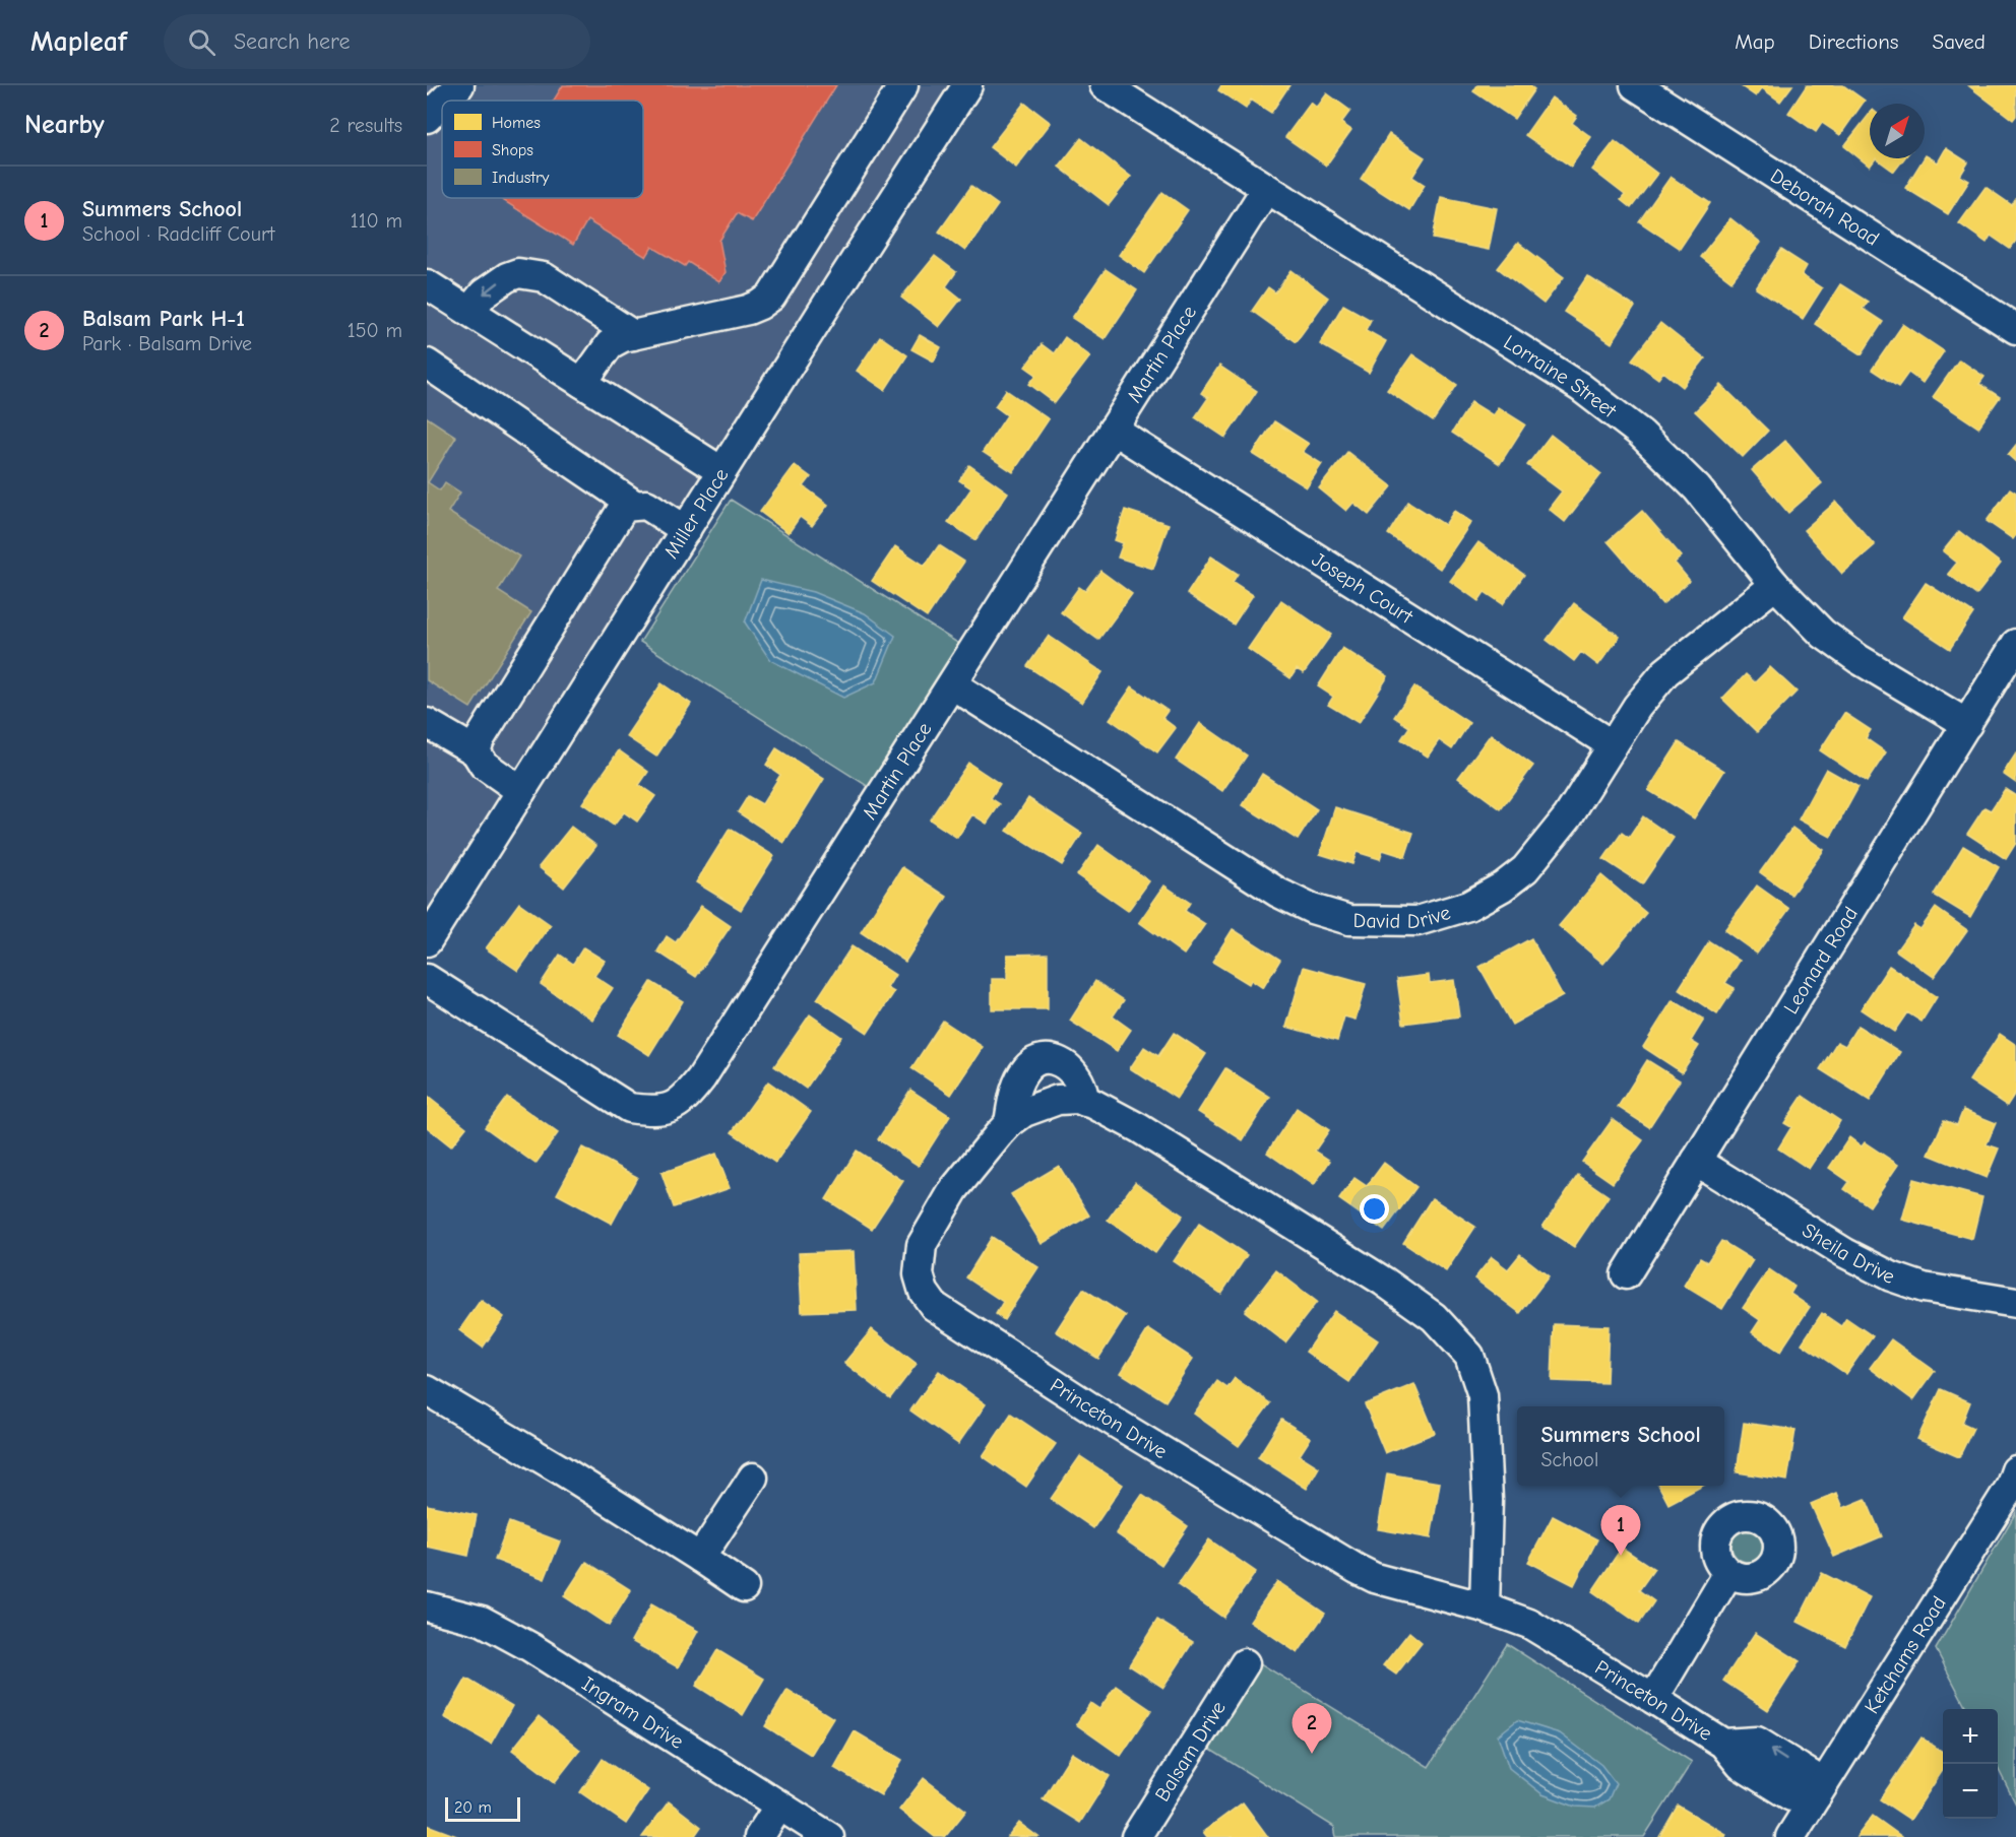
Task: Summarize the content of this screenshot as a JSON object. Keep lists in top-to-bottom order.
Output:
{
  "streets": {
    "street": [
      "Deborah Road",
      "Martin Place",
      "Lorraine Street",
      "Miller Place",
      "Joseph Court",
      "David Drive",
      "Leonard Road",
      "Sheila Drive",
      "Princeton Drive",
      "Ketchams Road",
      "Ingram Drive",
      "Balsam Drive"
    ]
  },
  "crossings": [
    ["Martin Place", "Lorraine Street"],
    ["Martin Place", "Joseph Court"],
    ["Martin Place", "David Drive"],
    ["Lorraine Street", "David Drive"],
    ["Lorraine Street", "Leonard Road"],
    ["Joseph Court", "David Drive"],
    ["Leonard Road", "Sheila Drive"],
    ["Princeton Drive", "Ketchams Road"]
  ],
  "legend": ["Homes", "Shops", "Industry"],
  "scale_bar": "20 m",
  "north": "top right",
  "page": {
    "header": "Mapleaf",
    "search": "Search here",
    "nav": ["Map", "Directions", "Saved"],
    "heading": ["Nearby", "2 results"],
    "list": [
      {
        "mark": "1",
        "name": "Summers School",
        "note": "School · Radcliff Court",
        "value": "110 m"
      },
      {
        "mark": "2",
        "name": "Balsam Park H-1",
        "note": "Park · Balsam Drive",
        "value": "150 m"
      }
    ],
    "popup": ["Summers School", "School"],
    "pins": ["1", "2"],
    "map_buttons": ["+", "−"],
    "scale": "20 m"
  }
}
